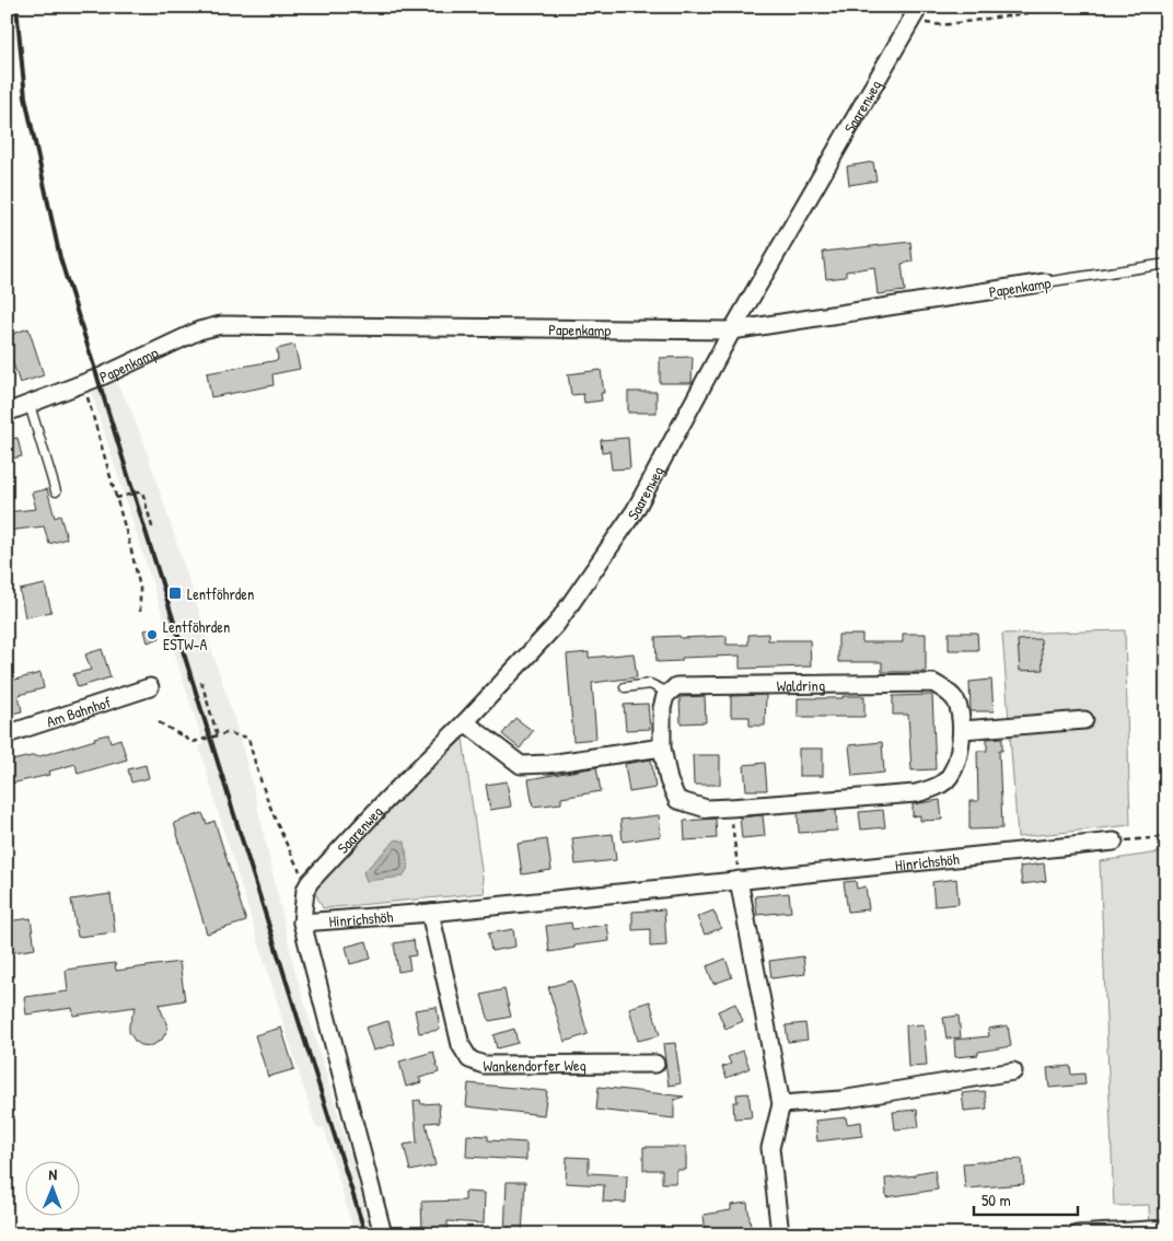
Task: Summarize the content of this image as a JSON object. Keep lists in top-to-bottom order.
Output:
{
  "streets": {
    "street": [
      "Saarenweg",
      "Papenkamp",
      "Waldring",
      "Am Bahnhof",
      "Hinrichshöh",
      "Wankendorfer Weg"
    ]
  },
  "crossings": [
    ["Saarenweg", "Papenkamp"],
    ["Hinrichshöh", "Wankendorfer Weg"]
  ],
  "places": {
    "transit": ["Lentföhrden"],
    "other": ["Lentföhrden ESTW-A"]
  },
  "scale_bar": "50 m",
  "north": "top"
}
